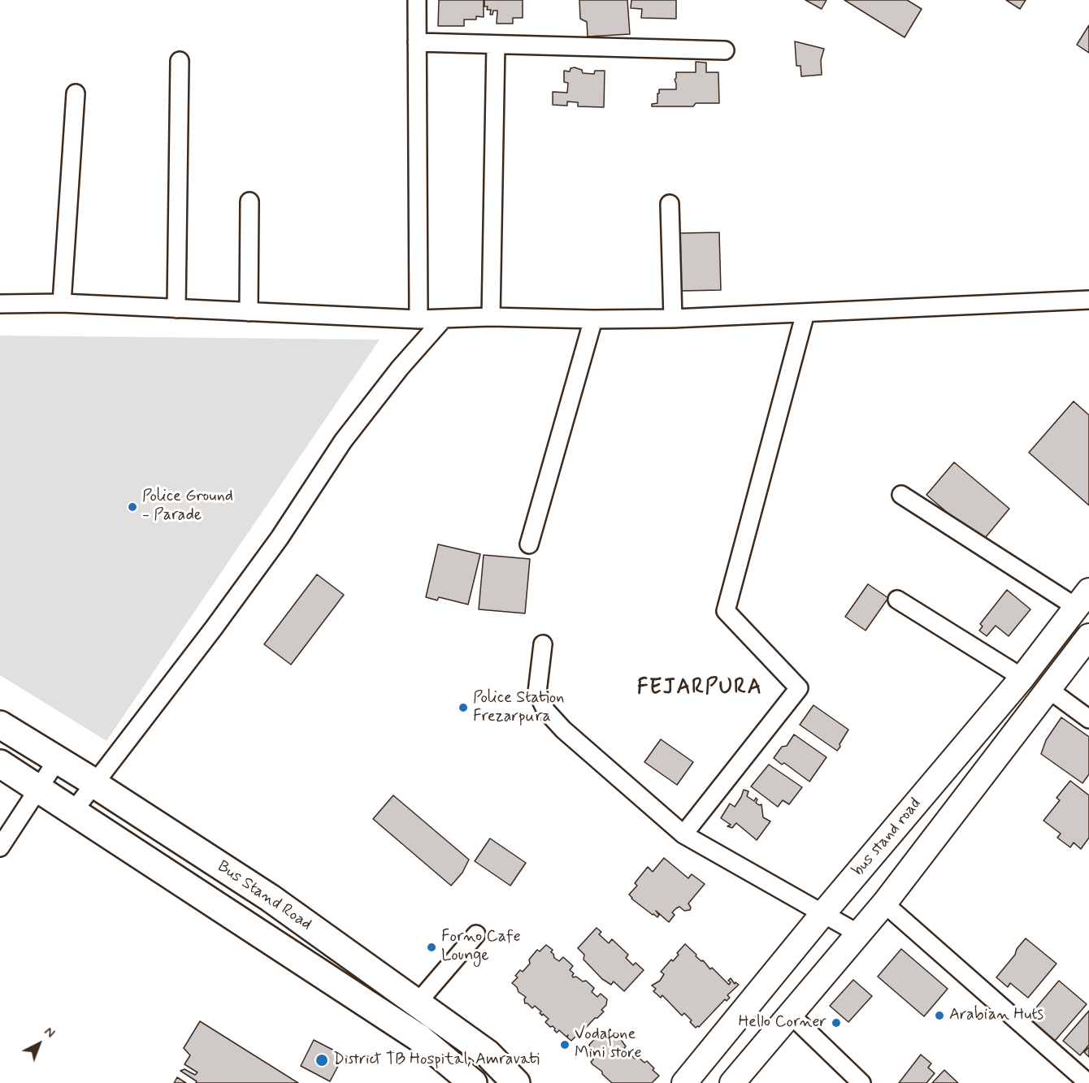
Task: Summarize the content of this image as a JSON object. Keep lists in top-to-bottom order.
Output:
{
  "streets": {
    "main road": ["Bus Stand Road"],
    "street": ["bus stand road"]
  },
  "districts": ["FEJARPURA"],
  "places": [
    "Police Ground - Parade",
    "Police Station Frezarpura",
    "Forno Cafe Lounge",
    "Arabian Huts",
    "Hello Corner",
    "Vodafone Mini store",
    "District TB Hospital, Amravati"
  ],
  "north": "top right"
}
